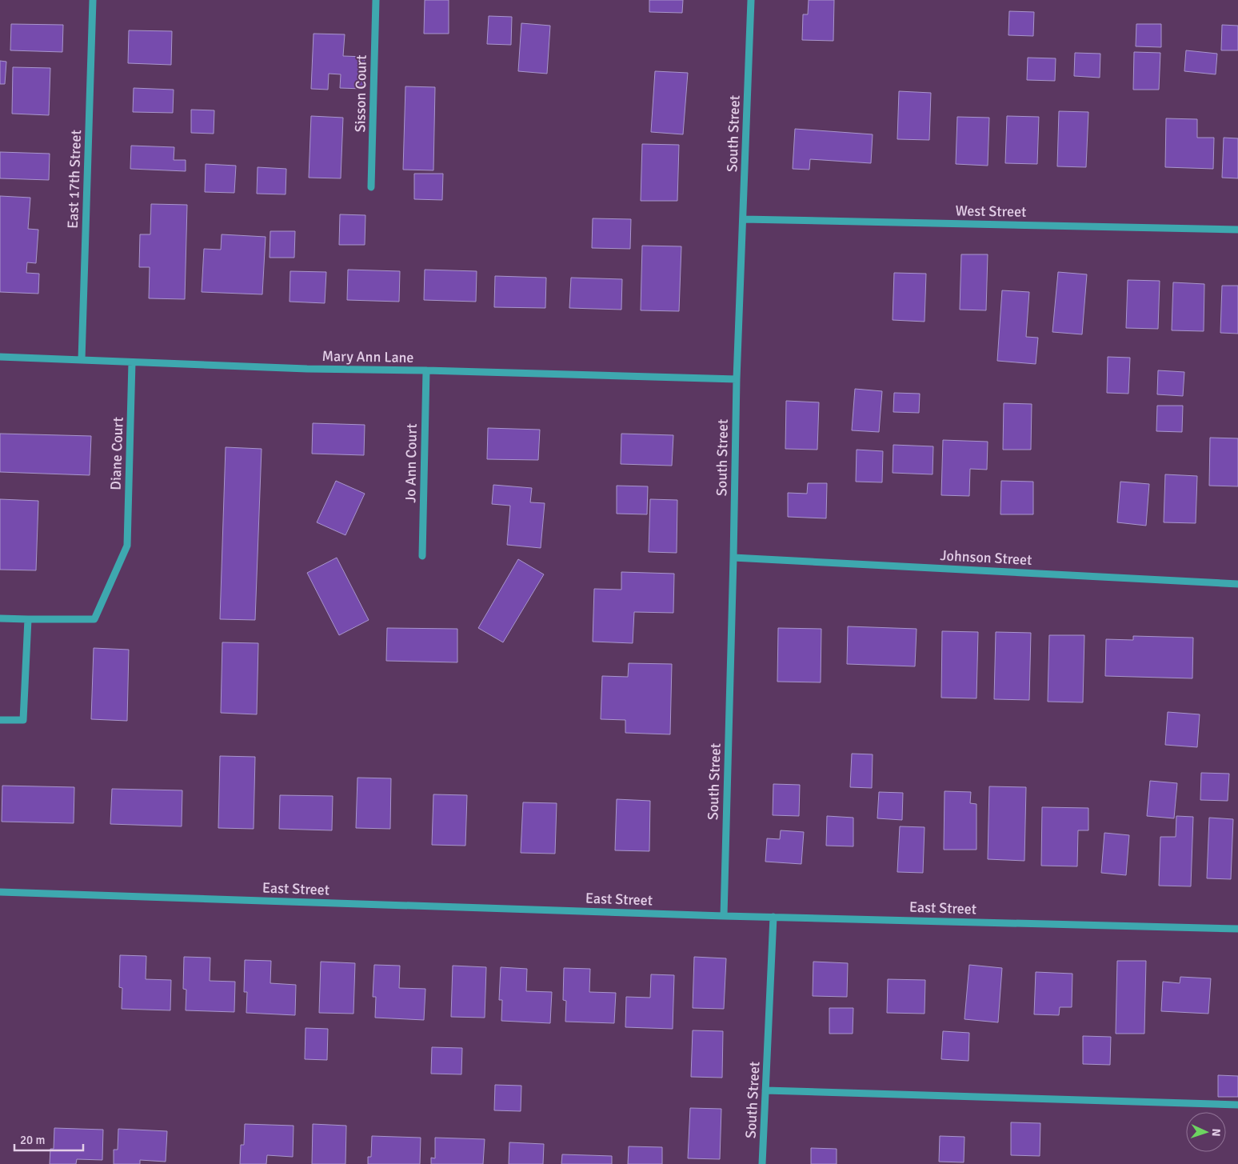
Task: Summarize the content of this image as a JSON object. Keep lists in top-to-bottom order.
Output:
{
  "streets": {
    "street": [
      "Sisson Court",
      "South Street",
      "East 17th Street",
      "West Street",
      "Mary Ann Lane",
      "Diane Court",
      "Jo Ann Court",
      "Johnson Street",
      "East Street"
    ]
  },
  "crossings": [
    ["South Street", "West Street"],
    ["South Street", "Mary Ann Lane"],
    ["South Street", "Johnson Street"],
    ["South Street", "East Street"],
    ["East 17th Street", "Mary Ann Lane"],
    ["Mary Ann Lane", "Diane Court"],
    ["Mary Ann Lane", "Jo Ann Court"]
  ],
  "scale_bar": "20 m",
  "north": "right"
}
